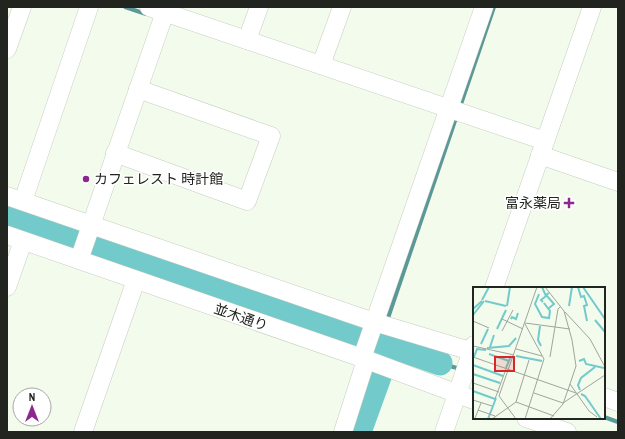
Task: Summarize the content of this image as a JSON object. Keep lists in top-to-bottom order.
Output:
{
  "streets": {
    "street": ["並木通り"]
  },
  "places": {
    "other": ["カフェレスト 時計館"],
    "health": ["富永薬局"]
  },
  "north": "top"
}
